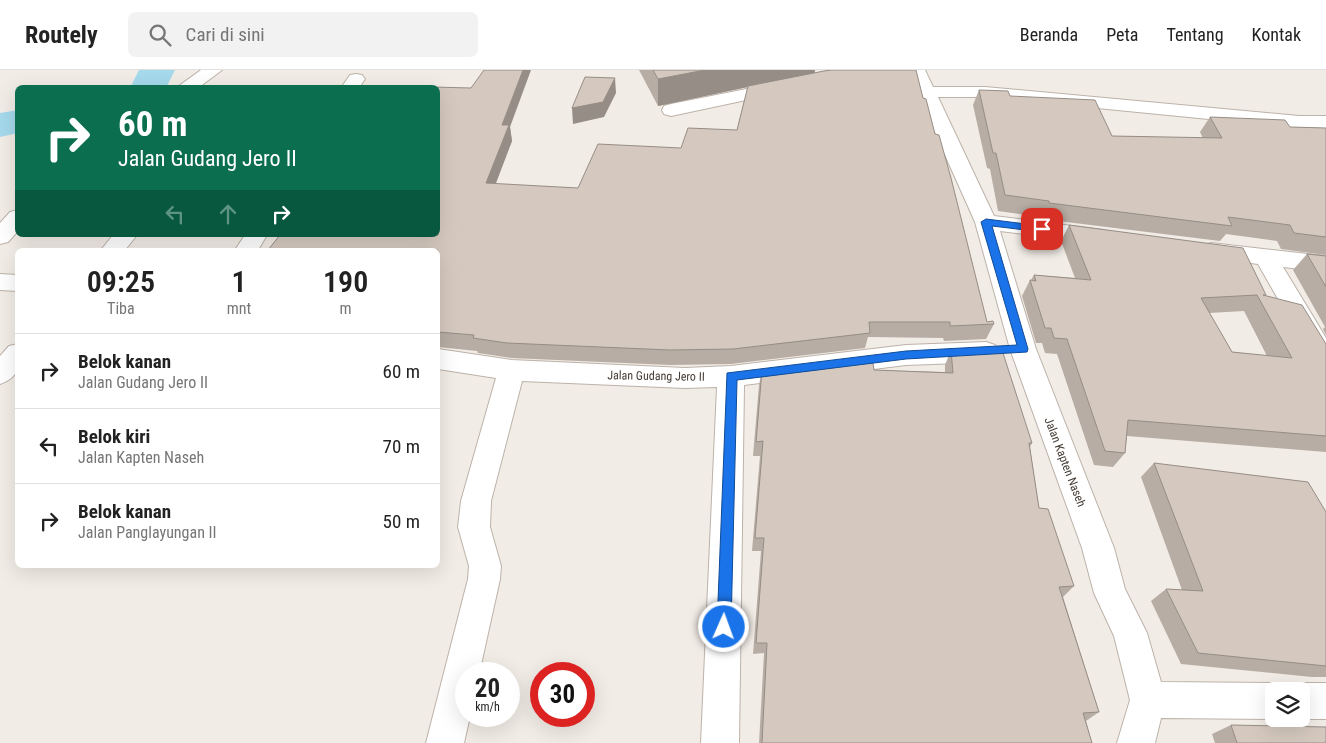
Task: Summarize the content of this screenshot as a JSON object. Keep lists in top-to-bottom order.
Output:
{
  "streets": {
    "street": ["Jalan Gudang Jero II", "Jalan Kapten Naseh"]
  },
  "crossings": [
    ["Jalan Gudang Jero II", "Jalan Kapten Naseh"]
  ],
  "page": {
    "header": "Routely",
    "search": "Cari di sini",
    "nav": [
      "Beranda",
      "Peta",
      "Tentang",
      "Kontak"
    ],
    "turn": ["60 m", "Jalan Gudang Jero II"],
    "eta": [
      "09:25",
      "Tiba",
      "1",
      "mnt",
      "190",
      "m"
    ],
    "list": [
      {
        "name": "Belok kanan",
        "note": "Jalan Gudang Jero II",
        "value": "60 m"
      },
      {
        "name": "Belok kiri",
        "note": "Jalan Kapten Naseh",
        "value": "70 m"
      },
      {
        "name": "Belok kanan",
        "note": "Jalan Panglayungan II",
        "value": "50 m"
      }
    ],
    "speed": "20 km/h",
    "limit": "30"
  }
}
